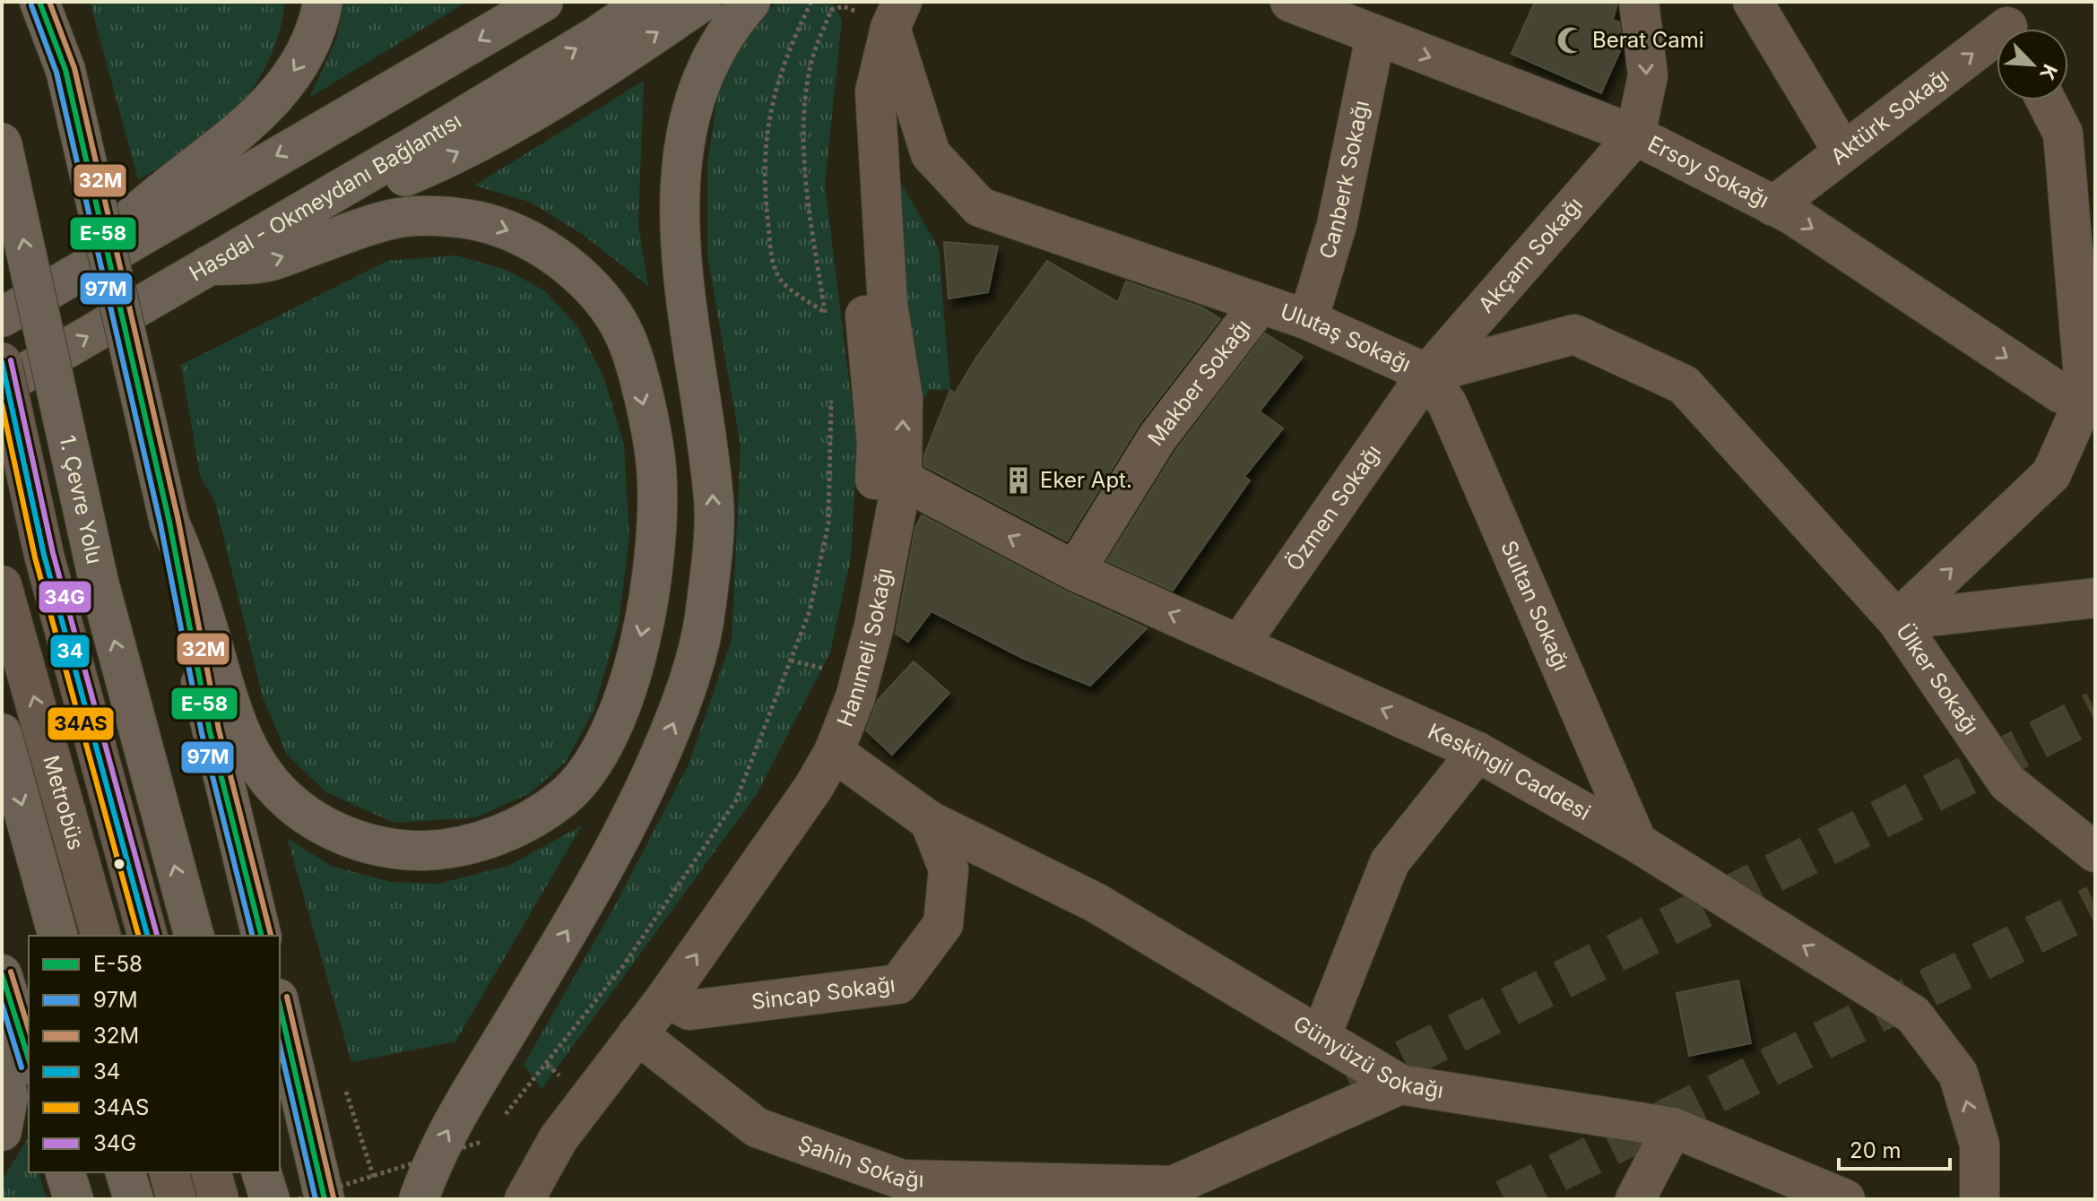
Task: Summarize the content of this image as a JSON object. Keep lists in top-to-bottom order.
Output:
{
  "streets": {
    "highway": ["Hasdal - Okmeydanı Bağlantısı", "1. Çevre Yolu"],
    "main road": ["Hanımeli Sokağı"],
    "street": [
      "Aktürk Sokağı",
      "Ersoy Sokağı",
      "Canberk Sokağı",
      "Akçam Sokağı",
      "Ulutaş Sokağı",
      "Makber Sokağı",
      "Özmen Sokağı",
      "Sultan Sokağı",
      "Ülker Sokağı",
      "Keskingil Caddesi",
      "Metrobüs",
      "Sincap Sokağı",
      "Günyüzü Sokağı",
      "Şahin Sokağı"
    ]
  },
  "crossings": [
    ["Aktürk Sokağı", "Ersoy Sokağı"],
    ["Ersoy Sokağı", "Canberk Sokağı"],
    ["Ersoy Sokağı", "Akçam Sokağı"],
    ["Ersoy Sokağı", "Ülker Sokağı"],
    ["Canberk Sokağı", "Ulutaş Sokağı"],
    ["Akçam Sokağı", "Ulutaş Sokağı"],
    ["Akçam Sokağı", "Özmen Sokağı"],
    ["Akçam Sokağı", "Sultan Sokağı"],
    ["Ulutaş Sokağı", "Makber Sokağı"],
    ["Ulutaş Sokağı", "Özmen Sokağı"],
    ["Ulutaş Sokağı", "Sultan Sokağı"],
    ["Ulutaş Sokağı", "Hanımeli Sokağı"],
    ["Ulutaş Sokağı", "Ülker Sokağı"],
    ["Makber Sokağı", "Keskingil Caddesi"],
    ["Özmen Sokağı", "Sultan Sokağı"],
    ["Özmen Sokağı", "Keskingil Caddesi"],
    ["Sultan Sokağı", "Keskingil Caddesi"],
    ["Hanımeli Sokağı", "Keskingil Caddesi"],
    ["Hanımeli Sokağı", "Sincap Sokağı"],
    ["Hanımeli Sokağı", "Şahin Sokağı"],
    ["Sincap Sokağı", "Günyüzü Sokağı"],
    ["Günyüzü Sokağı", "Şahin Sokağı"]
  ],
  "one_way": [
    "Aktürk Sokağı",
    "Ersoy Sokağı",
    "Ülker Sokağı",
    "Keskingil Caddesi"
  ],
  "places": {
    "mosque": ["Berat Cami"],
    "building": ["Eker Apt."]
  },
  "lines": [
    "transit line E-58",
    "transit line 32M",
    "transit line 97M",
    "transit line 34G",
    "transit line 34",
    "transit line 34AS"
  ],
  "legend": [
    "E-58",
    "97M",
    "32M",
    "34",
    "34AS",
    "34G"
  ],
  "scale_bar": "20 m",
  "north": "bottom right"
}
